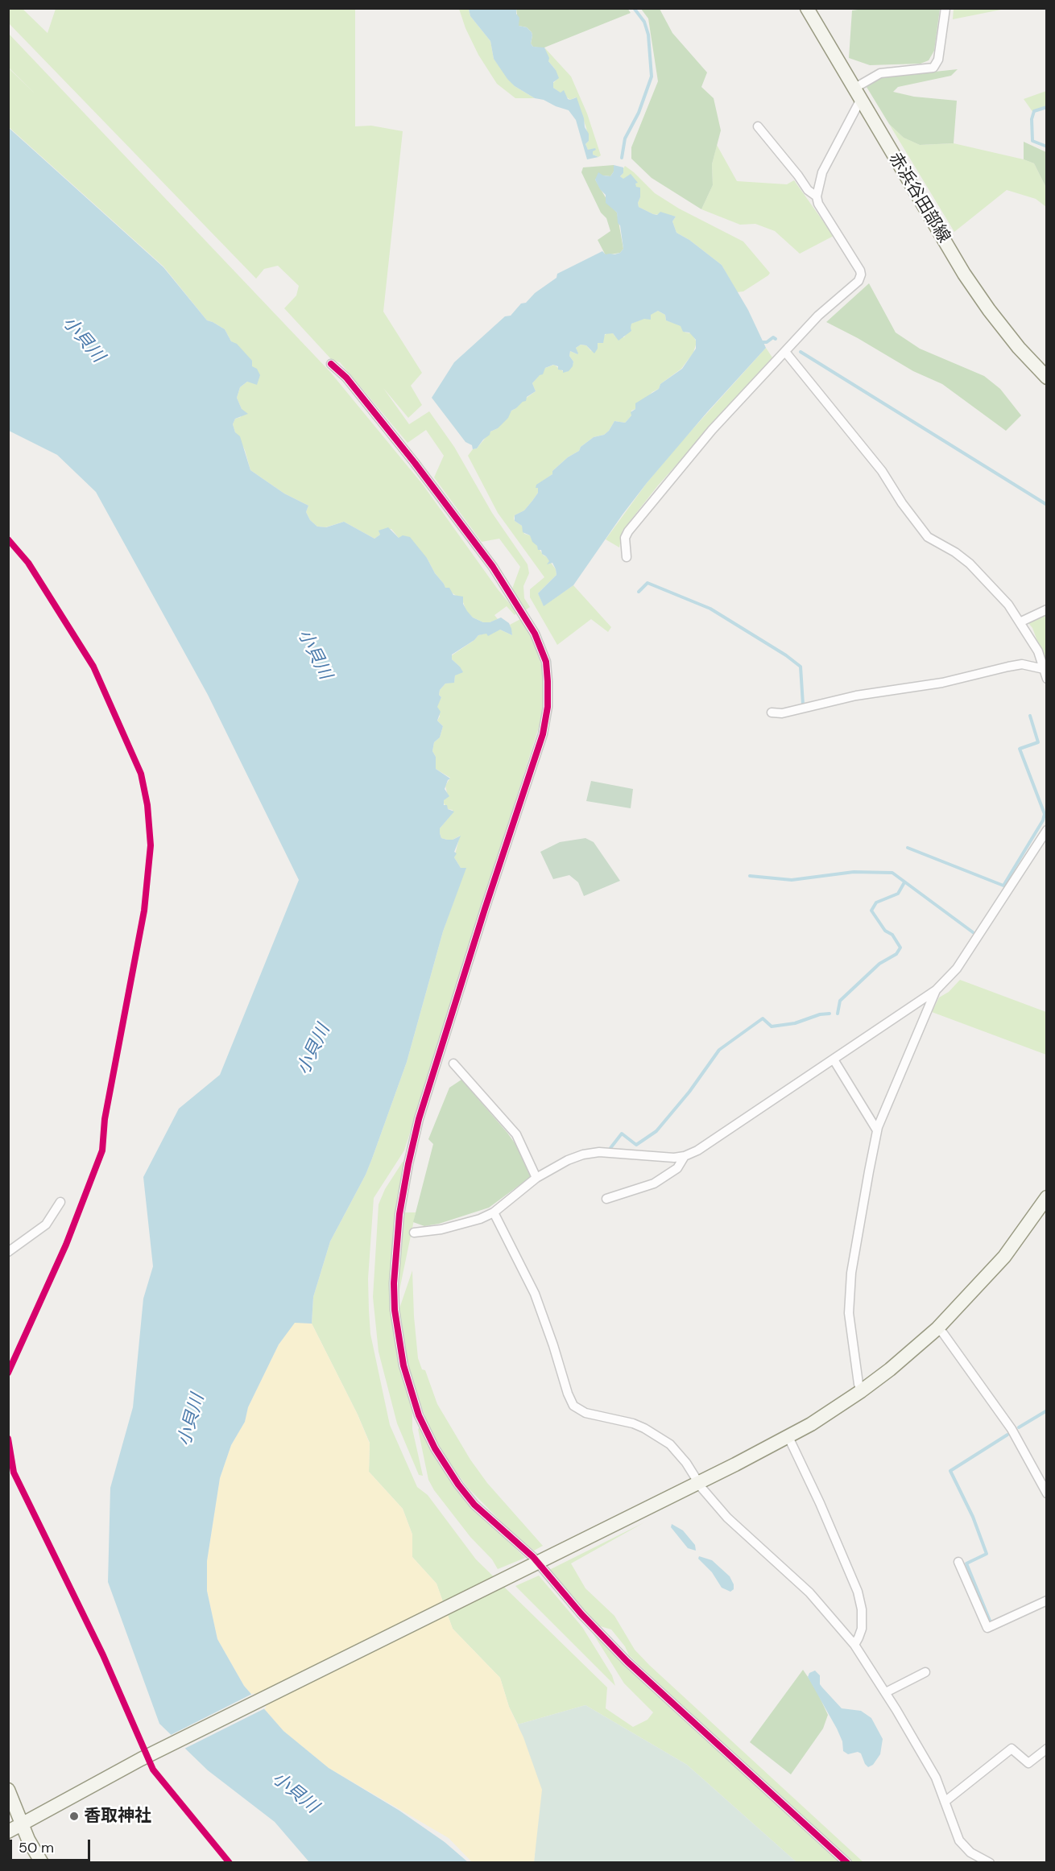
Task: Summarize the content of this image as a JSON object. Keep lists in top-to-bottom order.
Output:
{
  "streets": {
    "street": ["赤浜谷田部線"]
  },
  "water": ["小貝川"],
  "places": ["香取神社"],
  "scale_bar": "50 m"
}
